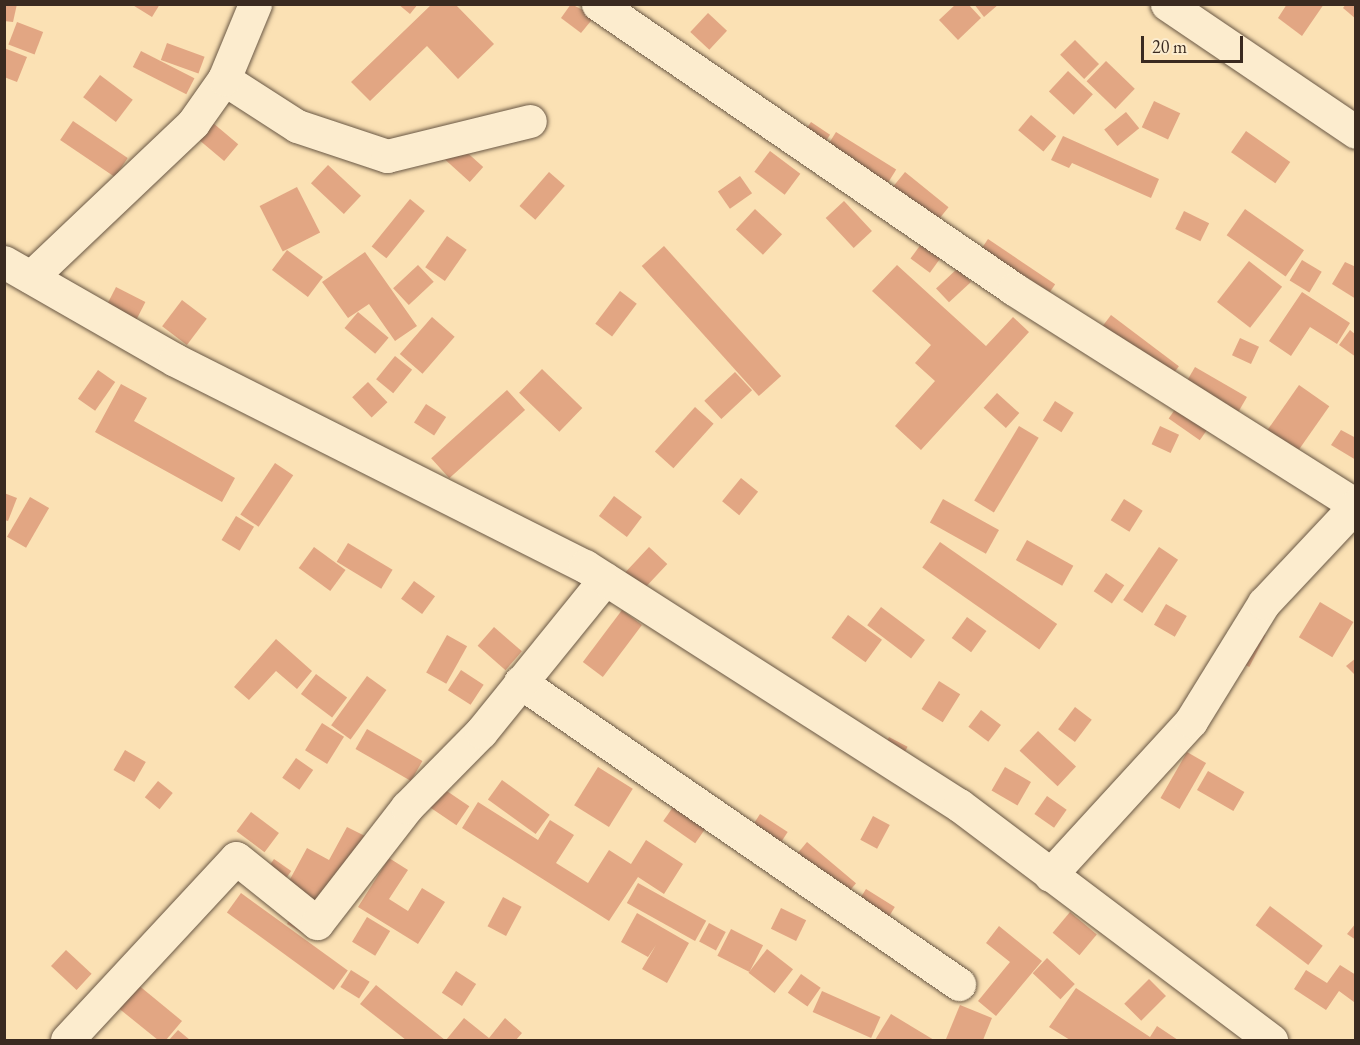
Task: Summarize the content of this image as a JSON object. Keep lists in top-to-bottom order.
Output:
{
  "scale_bar": "20 m"
}
